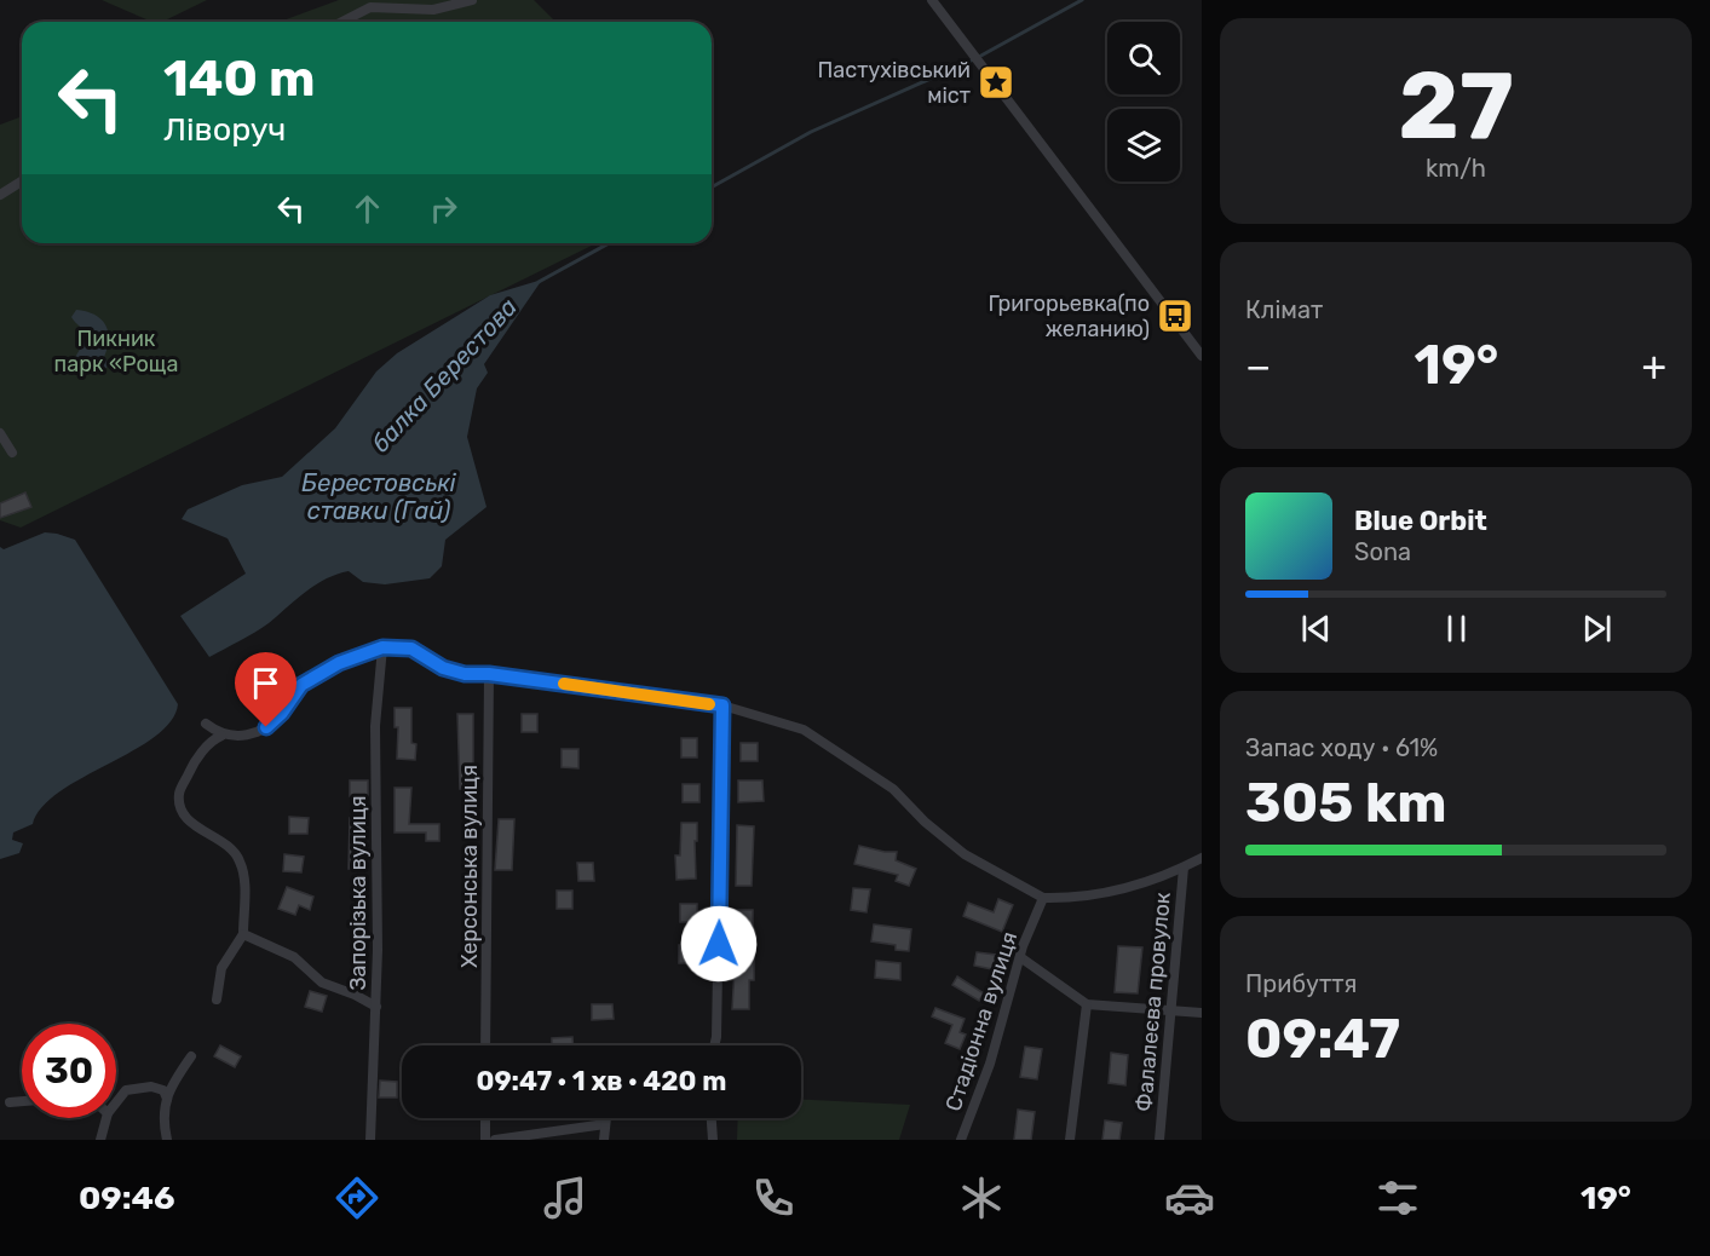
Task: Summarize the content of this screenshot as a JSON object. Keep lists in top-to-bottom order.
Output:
{
  "streets": {
    "street": [
      "Херсонська вулиця",
      "Запорізька вулиця",
      "Фалалеєва провулок",
      "Стадіонна вулиця"
    ]
  },
  "water": ["балка Берестова", "Берестовські ставки (Гай)"],
  "parks": ["Пикник парк «Роща"],
  "places": {
    "place": ["Пастухівський міст"],
    "bus stop": ["Григорьевка(по желанию)"]
  },
  "page": {
    "tile": [
      ["27", "km/h"],
      "Клімат",
      ["Запас ходу · 61%", "305 km"],
      ["Прибуття", "09:47"]
    ],
    "turn": ["140 m", "Ліворуч"],
    "heat": ["−", "19°", "+"],
    "song": ["Blue Orbit", "Sona"],
    "limit": "30",
    "trip": "09:47 · 1 хв · 420 m",
    "tabs": ["09:46", "19°"]
  }
}
